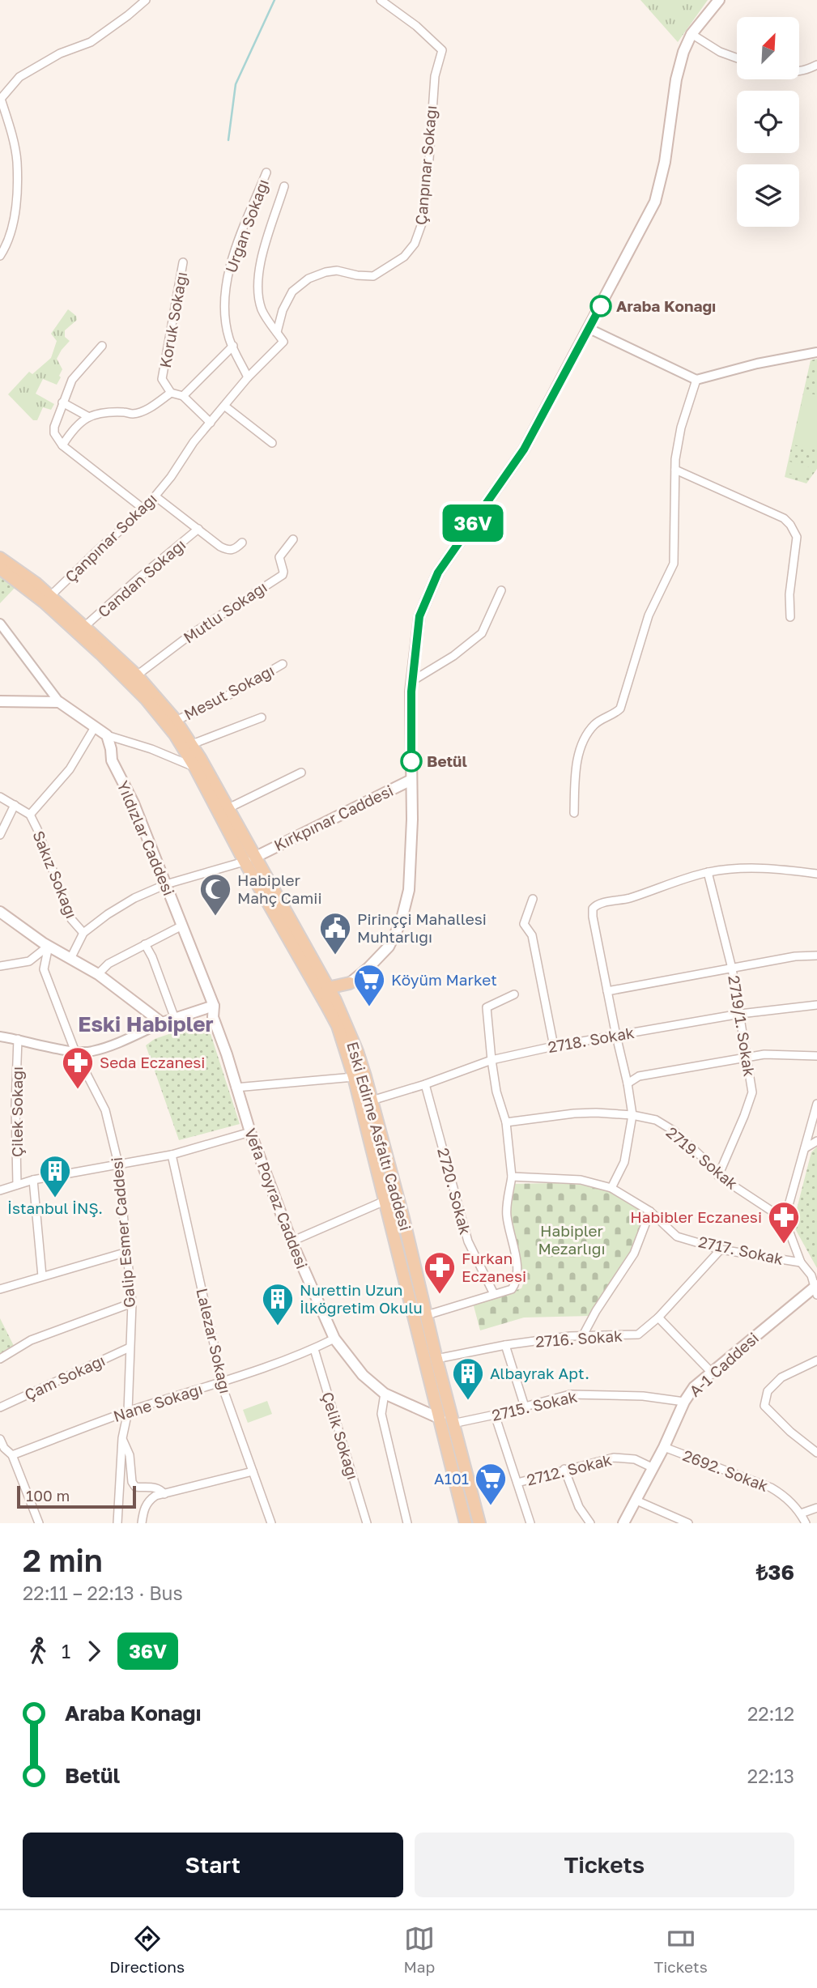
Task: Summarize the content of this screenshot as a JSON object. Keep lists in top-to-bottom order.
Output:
{
  "streets": {
    "main road": [
      "Kırkpınar Caddesi",
      "Yıldızlar Caddesi",
      "Eski Edirne Asfaltı Caddesi",
      "Vefa Poyraz Caddesi",
      "A-1 Caddesi"
    ],
    "street": [
      "Çanpınar Sokağı",
      "Urgan Sokağı",
      "Koruk Sokağı",
      "Candan Sokağı",
      "Mutlu Sokağı",
      "Mesut Sokağı",
      "Sakız Sokağı",
      "2719/1. Sokak",
      "2718. Sokak",
      "Çilek Sokağı",
      "2719. Sokak",
      "2720. Sokak",
      "Galip Esmer Caddesi",
      "2717. Sokak",
      "2716. Sokak",
      "Lalezar Sokağı",
      "Çam Sokağı",
      "Nane Sokağı",
      "2715. Sokak",
      "Çelik Sokağı",
      "2712. Sokak",
      "2692. Sokak"
    ]
  },
  "crossings": [
    ["Çanpınar Sokağı", "Urgan Sokağı"],
    ["Çanpınar Sokağı", "Candan Sokağı"],
    ["Çanpınar Sokağı", "Eski Edirne Asfaltı Caddesi"],
    ["Candan Sokağı", "Eski Edirne Asfaltı Caddesi"],
    ["Mutlu Sokağı", "Eski Edirne Asfaltı Caddesi"],
    ["Mesut Sokağı", "Eski Edirne Asfaltı Caddesi"],
    ["Kırkpınar Caddesi", "Eski Edirne Asfaltı Caddesi"],
    ["Yıldızlar Caddesi", "Vefa Poyraz Caddesi"],
    ["2719/1. Sokak", "2718. Sokak"],
    ["2719/1. Sokak", "2719. Sokak"],
    ["2718. Sokak", "Eski Edirne Asfaltı Caddesi"],
    ["2718. Sokak", "2720. Sokak"],
    ["Eski Edirne Asfaltı Caddesi", "Vefa Poyraz Caddesi"],
    ["Eski Edirne Asfaltı Caddesi", "2716. Sokak"],
    ["Eski Edirne Asfaltı Caddesi", "2715. Sokak"],
    ["Vefa Poyraz Caddesi", "Nane Sokağı"],
    ["Galip Esmer Caddesi", "Çam Sokağı"],
    ["Galip Esmer Caddesi", "Nane Sokağı"],
    ["2717. Sokak", "2716. Sokak"],
    ["Lalezar Sokağı", "Nane Sokağı"],
    ["A-1 Caddesi", "2715. Sokak"],
    ["A-1 Caddesi", "2712. Sokak"],
    ["A-1 Caddesi", "2692. Sokak"],
    ["Nane Sokağı", "Çelik Sokağı"]
  ],
  "districts": ["Eski Habipler"],
  "parks": ["Habipler Mezarlığı"],
  "places": {
    "other": ["Araba Konağı", "Betül"],
    "mosque": ["Habipler Mahç Camii"],
    "public building": ["Pirinççi Mahallesi Muhtarlığı"],
    "supermarket": ["Köyüm Market", "A101"],
    "pharmacy": ["Seda Eczanesi", "Habibler Eczanesi", "Furkan Eczanesi"],
    "building": ["İstanbul İNŞ.", "Nurettin Uzun İlköğretim Okulu", "Albayrak Apt."]
  },
  "lines": ["bus line 36V"],
  "scale_bar": "100 m",
  "north": "top right",
  "page": {
    "on_map": "36V",
    "scale": "100 m",
    "heading": ["2 min", "22:11 – 22:13 · Bus", "₺36"],
    "legs": ["1", "36V"],
    "list": [
      {
        "name": "Araba Konağı",
        "value": "22:12"
      },
      {
        "name": "Betül",
        "value": "22:13"
      }
    ],
    "buttons": ["Start", "Tickets"],
    "tabs": ["Directions", "Map", "Tickets"]
  }
}
